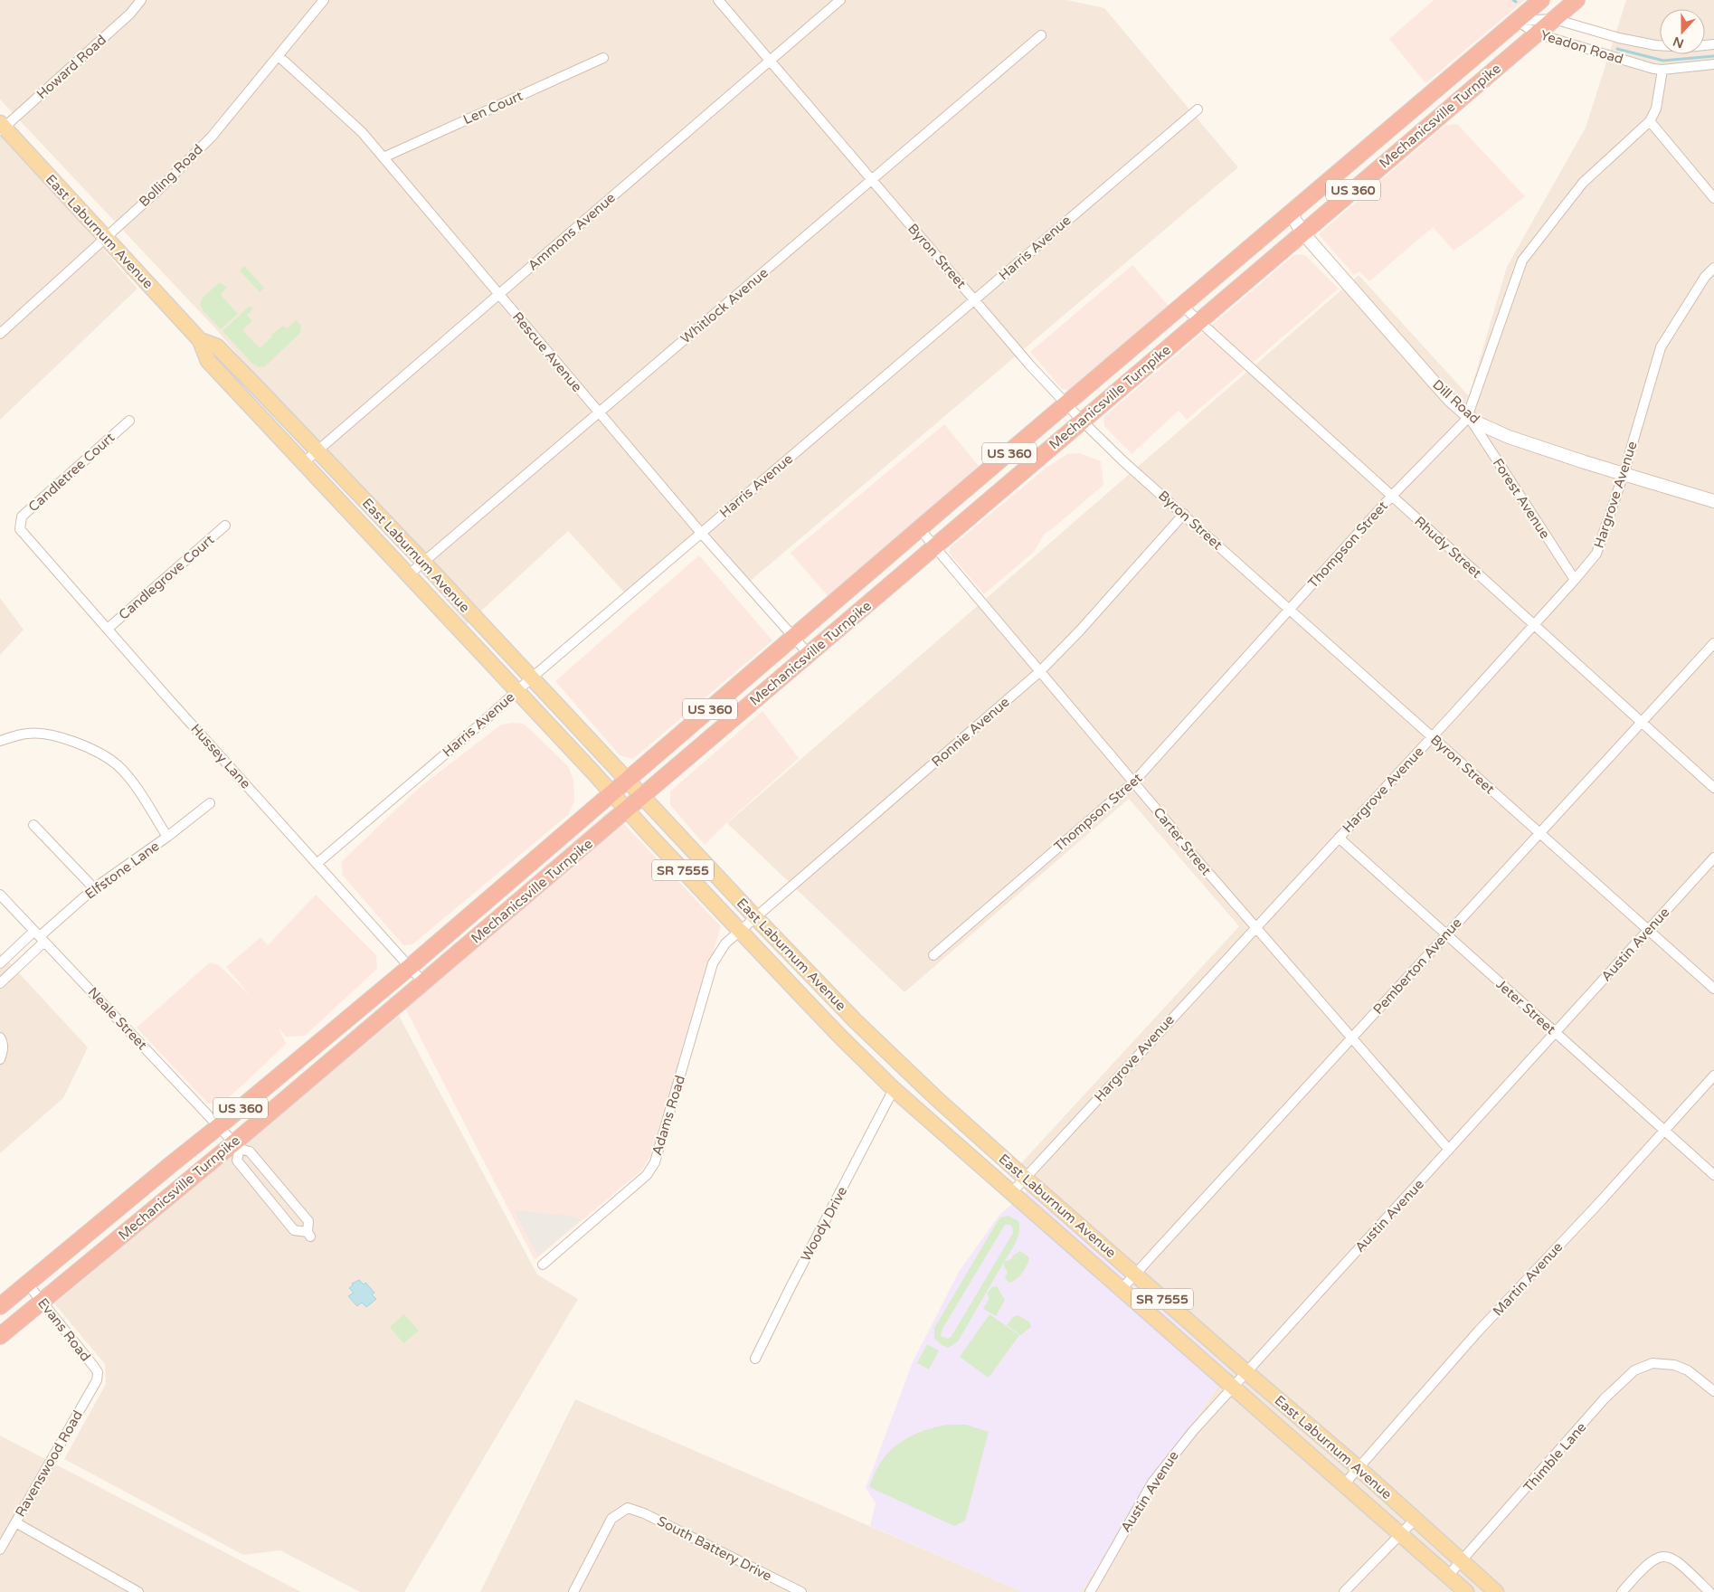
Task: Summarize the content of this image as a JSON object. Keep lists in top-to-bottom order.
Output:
{
  "streets": {
    "highway": ["Mechanicsville Turnpike", "US 360"],
    "main road": ["East Laburnum Avenue", "SR 7555"],
    "street": [
      "Yeadon Road",
      "Howard Road",
      "Len Court",
      "Bolling Road",
      "Ammons Avenue",
      "Harris Avenue",
      "Byron Street",
      "Whitlock Avenue",
      "Rescue Avenue",
      "Dill Road",
      "Candletree Court",
      "Hargrove Avenue",
      "Forest Avenue",
      "Thompson Street",
      "Rhudy Street",
      "Candlegrove Court",
      "Ronnie Avenue",
      "Hussey Lane",
      "Carter Street",
      "Elfstone Lane",
      "Austin Avenue",
      "Pemberton Avenue",
      "Jeter Street",
      "Neale Street",
      "Adams Road",
      "Woody Drive",
      "Martin Avenue",
      "Evans Road",
      "Thimble Lane",
      "Ravenswood Road",
      "South Battery Drive"
    ]
  },
  "crossings": [
    ["Yeadon Road", "Mechanicsville Turnpike"],
    ["Yeadon Road", "Thompson Street"],
    ["Howard Road", "East Laburnum Avenue"],
    ["Len Court", "Rescue Avenue"],
    ["Mechanicsville Turnpike", "East Laburnum Avenue"],
    ["Mechanicsville Turnpike", "Byron Street"],
    ["Mechanicsville Turnpike", "Rescue Avenue"],
    ["Mechanicsville Turnpike", "Dill Road"],
    ["Mechanicsville Turnpike", "Rhudy Street"],
    ["Mechanicsville Turnpike", "Hussey Lane"],
    ["Mechanicsville Turnpike", "Carter Street"],
    ["Mechanicsville Turnpike", "Neale Street"],
    ["Mechanicsville Turnpike", "Evans Road"],
    ["Bolling Road", "East Laburnum Avenue"],
    ["Bolling Road", "Rescue Avenue"],
    ["East Laburnum Avenue", "Ammons Avenue"],
    ["East Laburnum Avenue", "Harris Avenue"],
    ["East Laburnum Avenue", "Whitlock Avenue"],
    ["East Laburnum Avenue", "Hargrove Avenue"],
    ["East Laburnum Avenue", "Ronnie Avenue"],
    ["East Laburnum Avenue", "Austin Avenue"],
    ["East Laburnum Avenue", "Pemberton Avenue"],
    ["East Laburnum Avenue", "Adams Road"],
    ["East Laburnum Avenue", "Woody Drive"],
    ["East Laburnum Avenue", "Martin Avenue"],
    ["East Laburnum Avenue", "Thimble Lane"],
    ["Ammons Avenue", "Byron Street"],
    ["Ammons Avenue", "Rescue Avenue"],
    ["Harris Avenue", "Byron Street"],
    ["Harris Avenue", "Rescue Avenue"],
    ["Harris Avenue", "Hussey Lane"],
    ["Byron Street", "Whitlock Avenue"],
    ["Byron Street", "Hargrove Avenue"],
    ["Byron Street", "Thompson Street"],
    ["Byron Street", "Ronnie Avenue"],
    ["Byron Street", "Austin Avenue"],
    ["Byron Street", "Pemberton Avenue"],
    ["Whitlock Avenue", "Rescue Avenue"],
    ["Dill Road", "Hargrove Avenue"],
    ["Dill Road", "Forest Avenue"],
    ["Dill Road", "Thompson Street"],
    ["Candletree Court", "Hussey Lane"],
    ["Hargrove Avenue", "Forest Avenue"],
    ["Hargrove Avenue", "Rhudy Street"],
    ["Hargrove Avenue", "Carter Street"],
    ["Hargrove Avenue", "Jeter Street"],
    ["Forest Avenue", "Thompson Street"],
    ["Thompson Street", "Rhudy Street"],
    ["Thompson Street", "Carter Street"],
    ["Rhudy Street", "Pemberton Avenue"],
    ["Candlegrove Court", "Hussey Lane"],
    ["Ronnie Avenue", "Carter Street"],
    ["Ronnie Avenue", "Adams Road"],
    ["Carter Street", "Austin Avenue"],
    ["Carter Street", "Pemberton Avenue"],
    ["Elfstone Lane", "Neale Street"],
    ["Austin Avenue", "Jeter Street"],
    ["Pemberton Avenue", "Jeter Street"],
    ["Jeter Street", "Martin Avenue"],
    ["Evans Road", "Ravenswood Road"]
  ],
  "north": "bottom"
}
